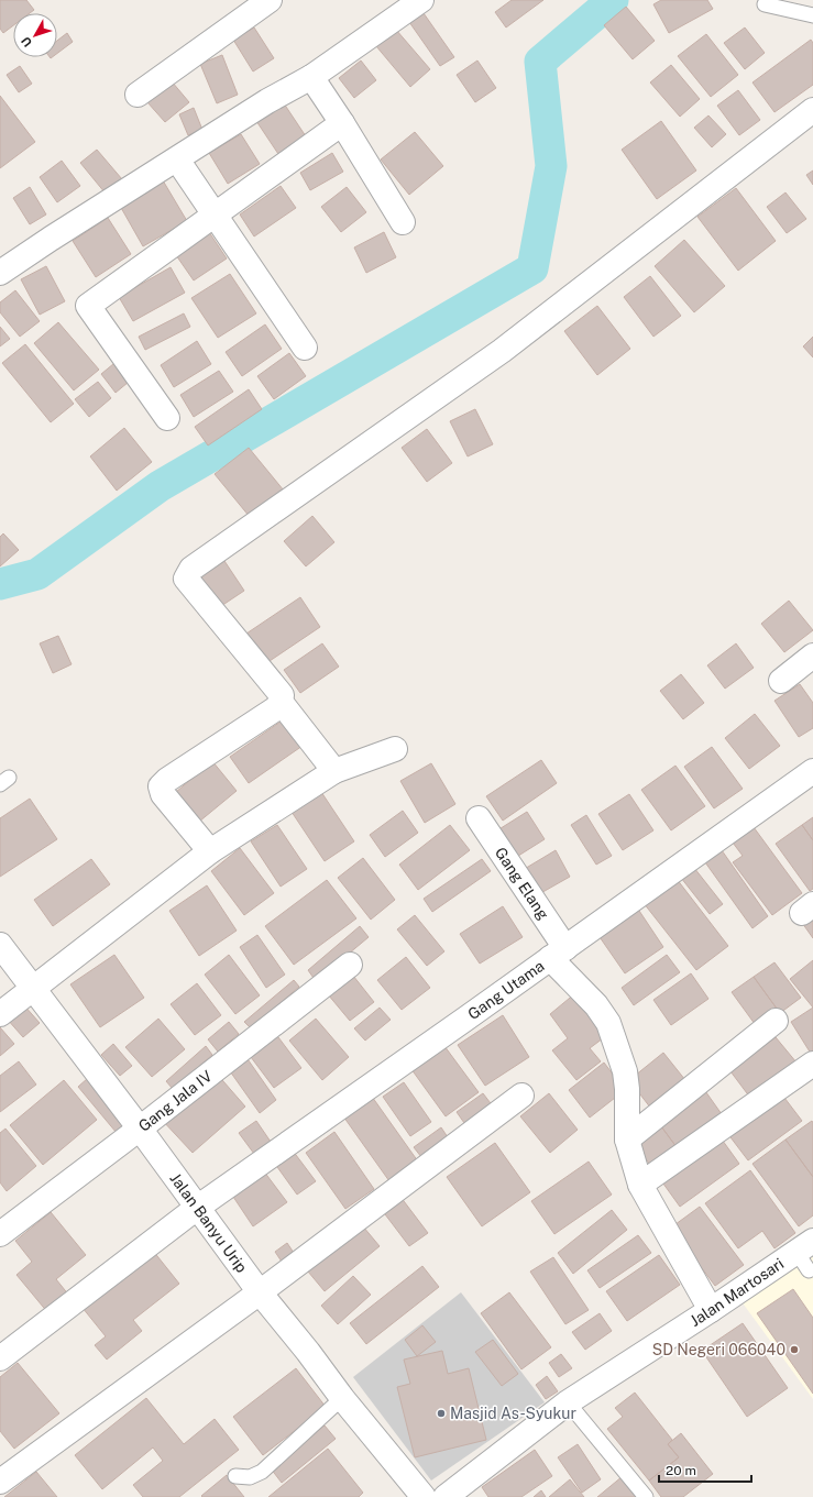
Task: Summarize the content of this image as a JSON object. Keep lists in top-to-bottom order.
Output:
{
  "streets": {
    "street": [
      "Gang Elang",
      "Gang Utama",
      "Gang Jala IV",
      "Jalan Banyu Urip",
      "Jalan Martosari"
    ]
  },
  "crossings": [
    ["Gang Elang", "Gang Utama"],
    ["Gang Elang", "Jalan Martosari"],
    ["Gang Utama", "Jalan Banyu Urip"],
    ["Gang Jala IV", "Jalan Banyu Urip"]
  ],
  "places": ["SD Negeri 066040", "Masjid As-Syukur"],
  "scale_bar": "20 m",
  "north": "bottom left"
}
